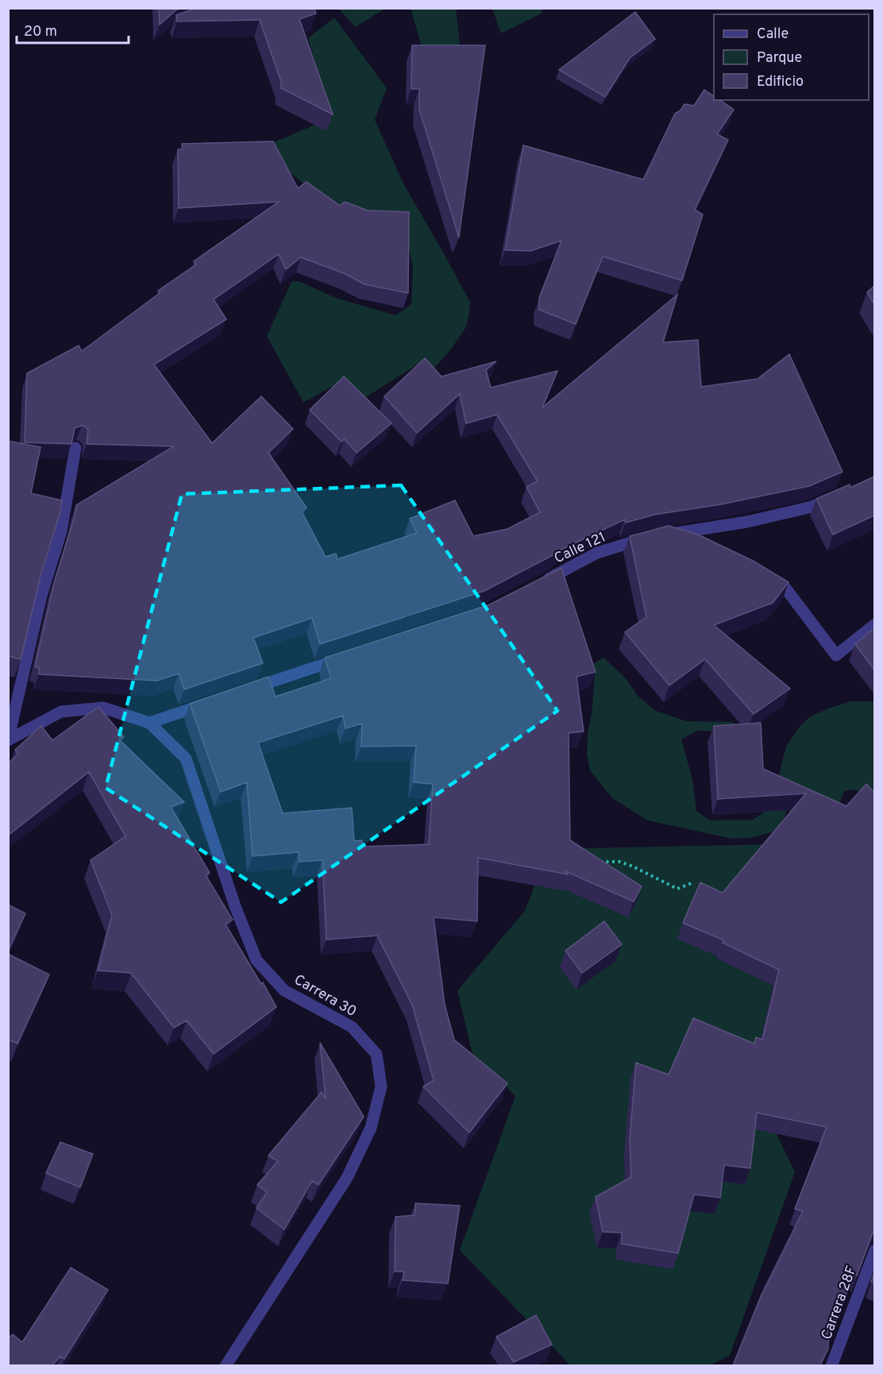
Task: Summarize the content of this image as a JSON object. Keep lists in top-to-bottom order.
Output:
{
  "streets": {
    "street": ["Calle 121", "Carrera 30", "Carrera 28F"]
  },
  "legend": ["Calle", "Parque", "Edificio"],
  "scale_bar": "20 m"
}
